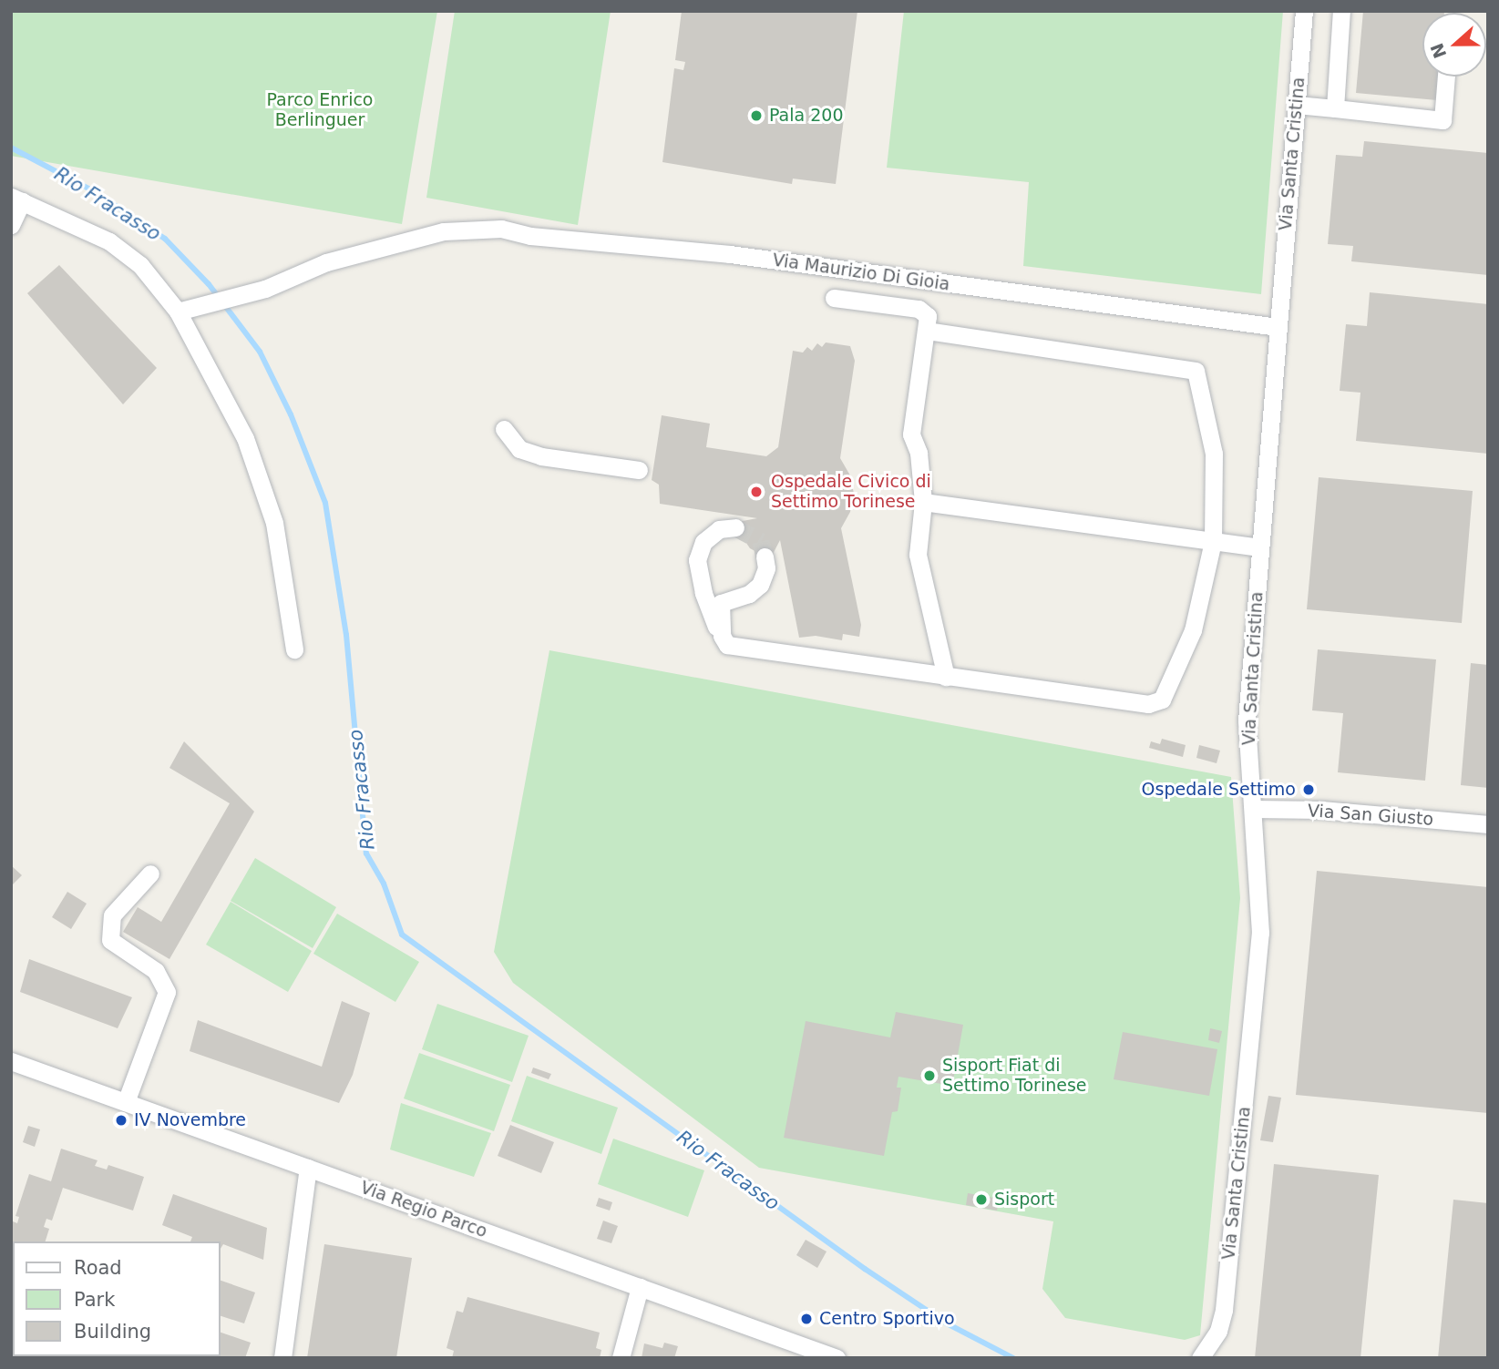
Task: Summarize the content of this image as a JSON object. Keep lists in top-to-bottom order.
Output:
{
  "streets": {
    "street": [
      "Via Santa Cristina",
      "Via Maurizio Di Gioia",
      "Via San Giusto",
      "Via Regio Parco"
    ]
  },
  "crossings": [
    ["Via Santa Cristina", "Via Maurizio Di Gioia"],
    ["Via Santa Cristina", "Via San Giusto"]
  ],
  "water": ["Rio Fracasso"],
  "parks": ["Parco Enrico Berlinguer"],
  "places": [
    "Pala 200",
    "Ospedale Civico di Settimo Torinese",
    "Ospedale Settimo",
    "Sisport Fiat di Settimo Torinese",
    "IV Novembre",
    "Sisport",
    "Centro Sportivo"
  ],
  "legend": ["Road", "Park", "Building"],
  "north": "left"
}
